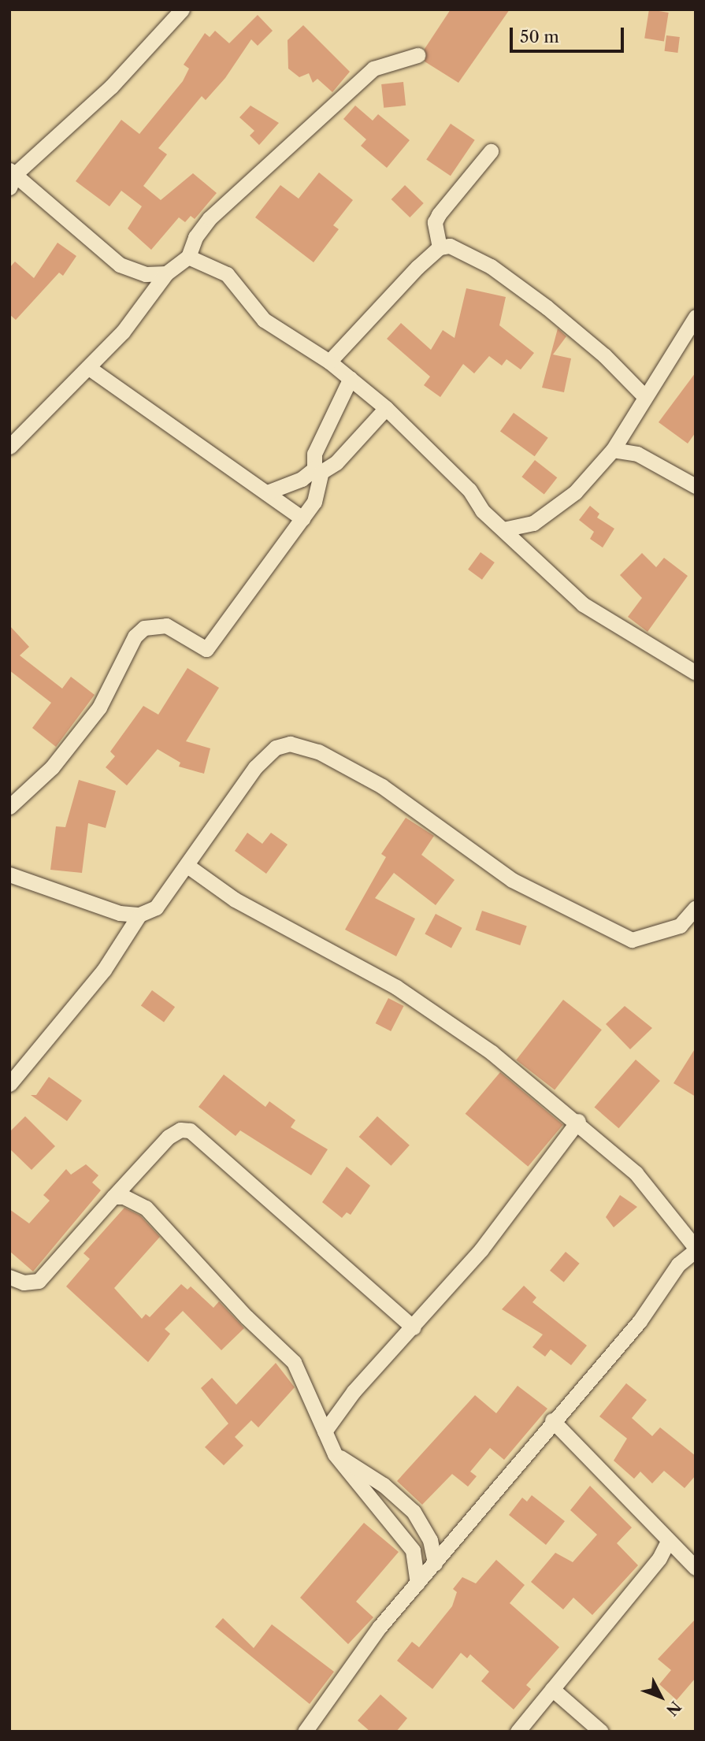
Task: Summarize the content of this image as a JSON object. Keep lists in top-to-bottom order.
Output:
{
  "scale_bar": "50 m",
  "north": "bottom right"
}
